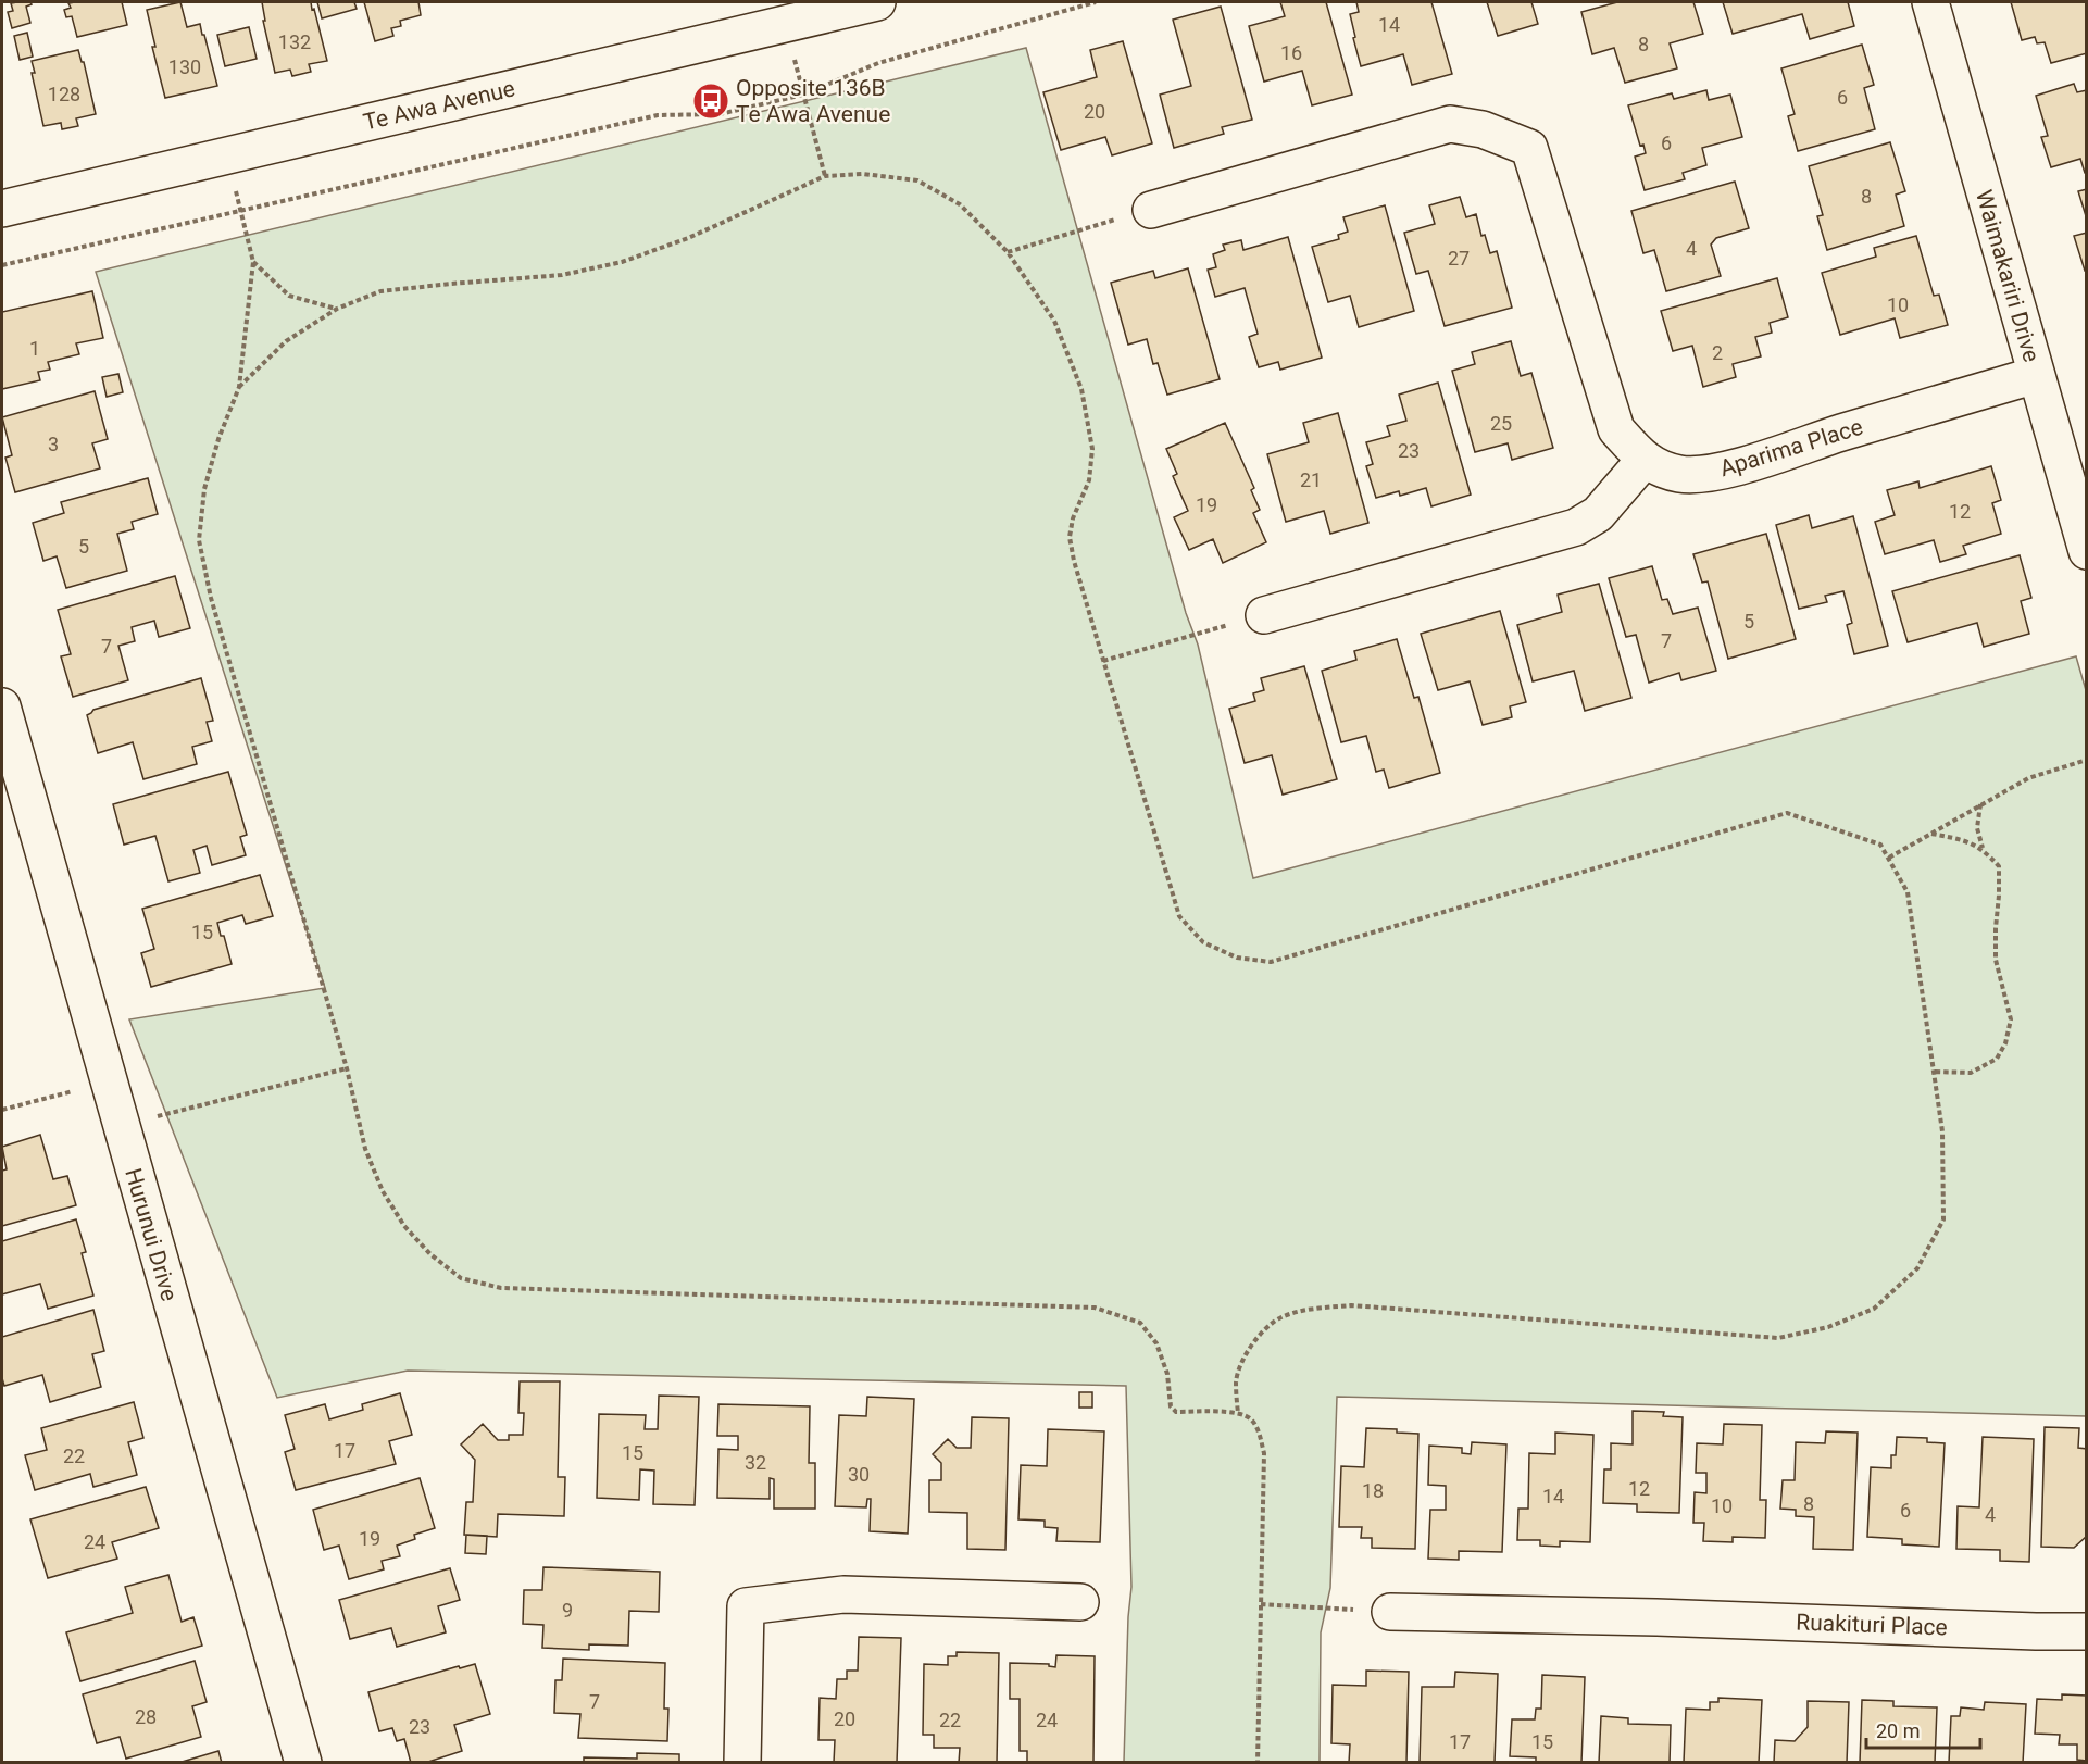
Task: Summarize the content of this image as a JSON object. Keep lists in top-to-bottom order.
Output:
{
  "streets": {
    "street": [
      "Te Awa Avenue",
      "Waimakariri Drive",
      "Aparima Place",
      "Hurunui Drive",
      "Ruakituri Place"
    ]
  },
  "crossings": [
    ["Waimakariri Drive", "Aparima Place"]
  ],
  "places": {
    "bus stop": ["Opposite 136B Te Awa Avenue"]
  },
  "house_numbers": [
    "14",
    "132",
    "8",
    "16",
    "130",
    "128",
    "6",
    "20",
    "6",
    "8",
    "4",
    "27",
    "10",
    "1",
    "2",
    "25",
    "3",
    "23",
    "21",
    "19",
    "12",
    "5",
    "5",
    "7",
    "7",
    "15",
    "17",
    "15",
    "22",
    "32",
    "30",
    "12",
    "18",
    "14",
    "8",
    "10",
    "6",
    "4",
    "19",
    "24",
    "9",
    "7",
    "28",
    "20",
    "22",
    "24",
    "23",
    "17",
    "15"
  ],
  "scale_bar": "20 m"
}
